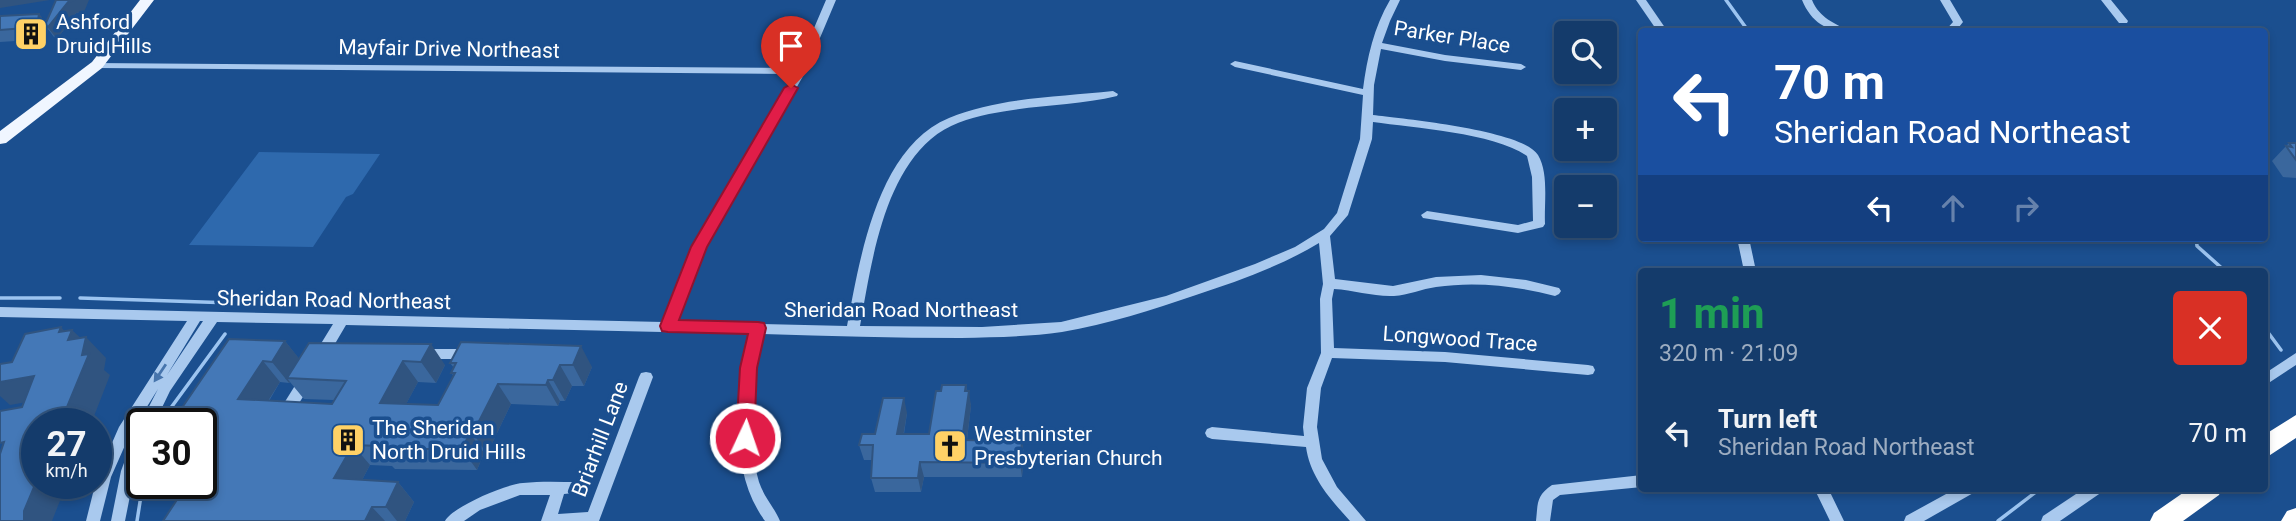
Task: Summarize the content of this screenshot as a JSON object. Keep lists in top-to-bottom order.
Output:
{
  "streets": {
    "street": [
      "Parker Place",
      "Mayfair Drive Northeast",
      "Sheridan Road Northeast",
      "Longwood Trace",
      "Briarhill Lane"
    ]
  },
  "crossings": [
    ["Parker Place", "Sheridan Road Northeast"]
  ],
  "places": {
    "building": ["Ashford Druid Hills", "The Sheridan North Druid Hills"],
    "church": ["Westminster Presbyterian Church"]
  },
  "page": {
    "map_buttons": ["+", "−"],
    "turn": ["70 m", "Sheridan Road Northeast"],
    "heading": ["1 min", "320 m · 21:09"],
    "list": [
      {
        "name": "Turn left",
        "note": "Sheridan Road Northeast",
        "value": "70 m"
      }
    ],
    "speed": "27 km/h",
    "limit": "30"
  }
}
